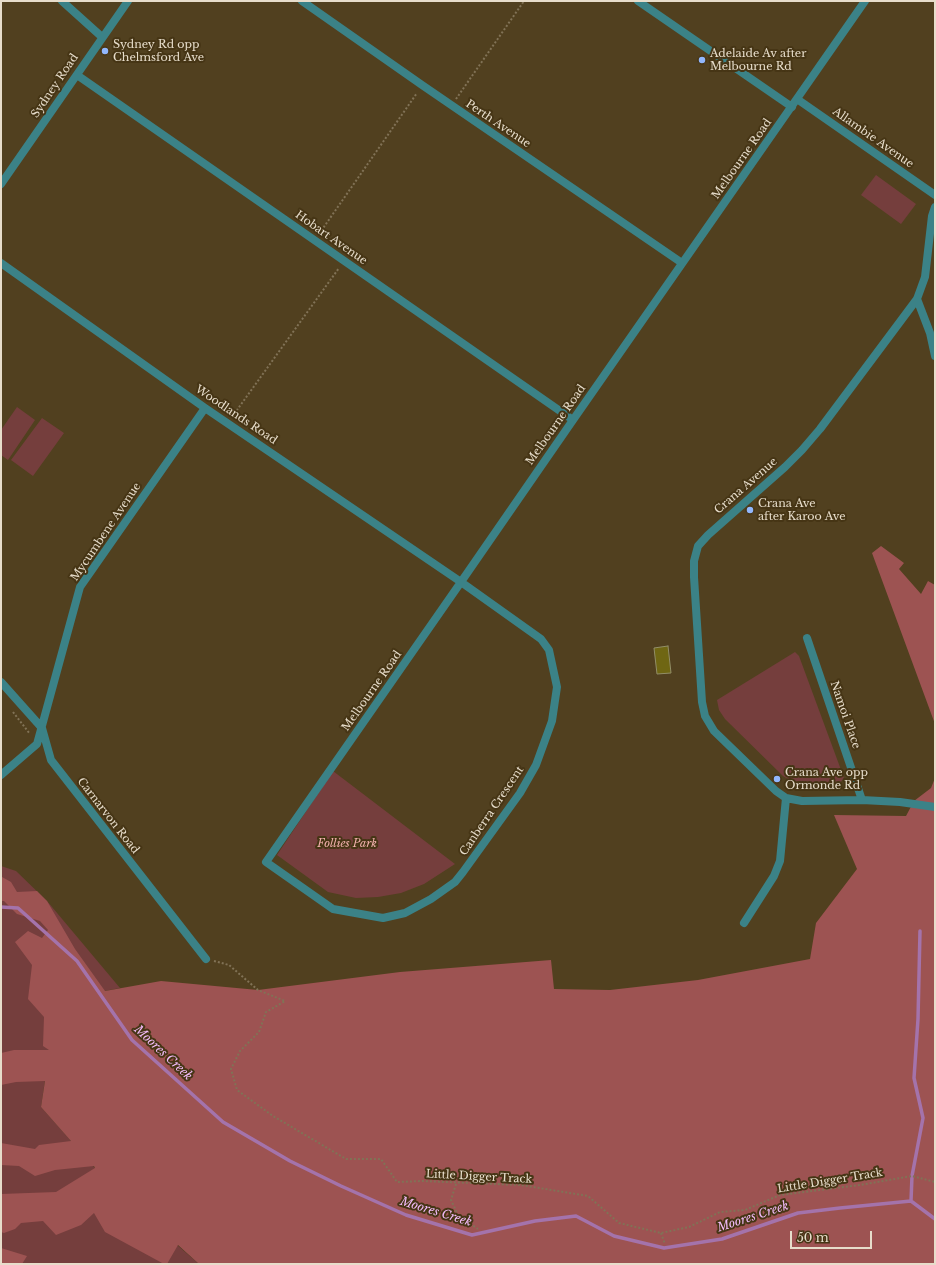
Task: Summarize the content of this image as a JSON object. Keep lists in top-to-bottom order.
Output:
{
  "streets": {
    "street": [
      "Sydney Road",
      "Perth Avenue",
      "Allambie Avenue",
      "Melbourne Road",
      "Hobart Avenue",
      "Woodlands Road",
      "Crana Avenue",
      "Mycumbene Avenue",
      "Namoi Place",
      "Canberra Crescent",
      "Carnarvon Road"
    ],
    "path": ["Little Digger Track"]
  },
  "crossings": [
    ["Sydney Road", "Hobart Avenue"],
    ["Perth Avenue", "Melbourne Road"],
    ["Allambie Avenue", "Melbourne Road"],
    ["Melbourne Road", "Hobart Avenue"],
    ["Melbourne Road", "Woodlands Road"],
    ["Melbourne Road", "Canberra Crescent"],
    ["Woodlands Road", "Mycumbene Avenue"],
    ["Woodlands Road", "Canberra Crescent"],
    ["Mycumbene Avenue", "Carnarvon Road"],
    ["Carnarvon Road", "Little Digger Track"]
  ],
  "water": ["Moores Creek"],
  "parks": ["Follies Park"],
  "places": [
    "Sydney Rd opp Chelmsford Ave",
    "Adelaide Av after Melbourne Rd",
    "Crana Ave after Karoo Ave",
    "Crana Ave opp Ormonde Rd"
  ],
  "scale_bar": "50 m"
}
